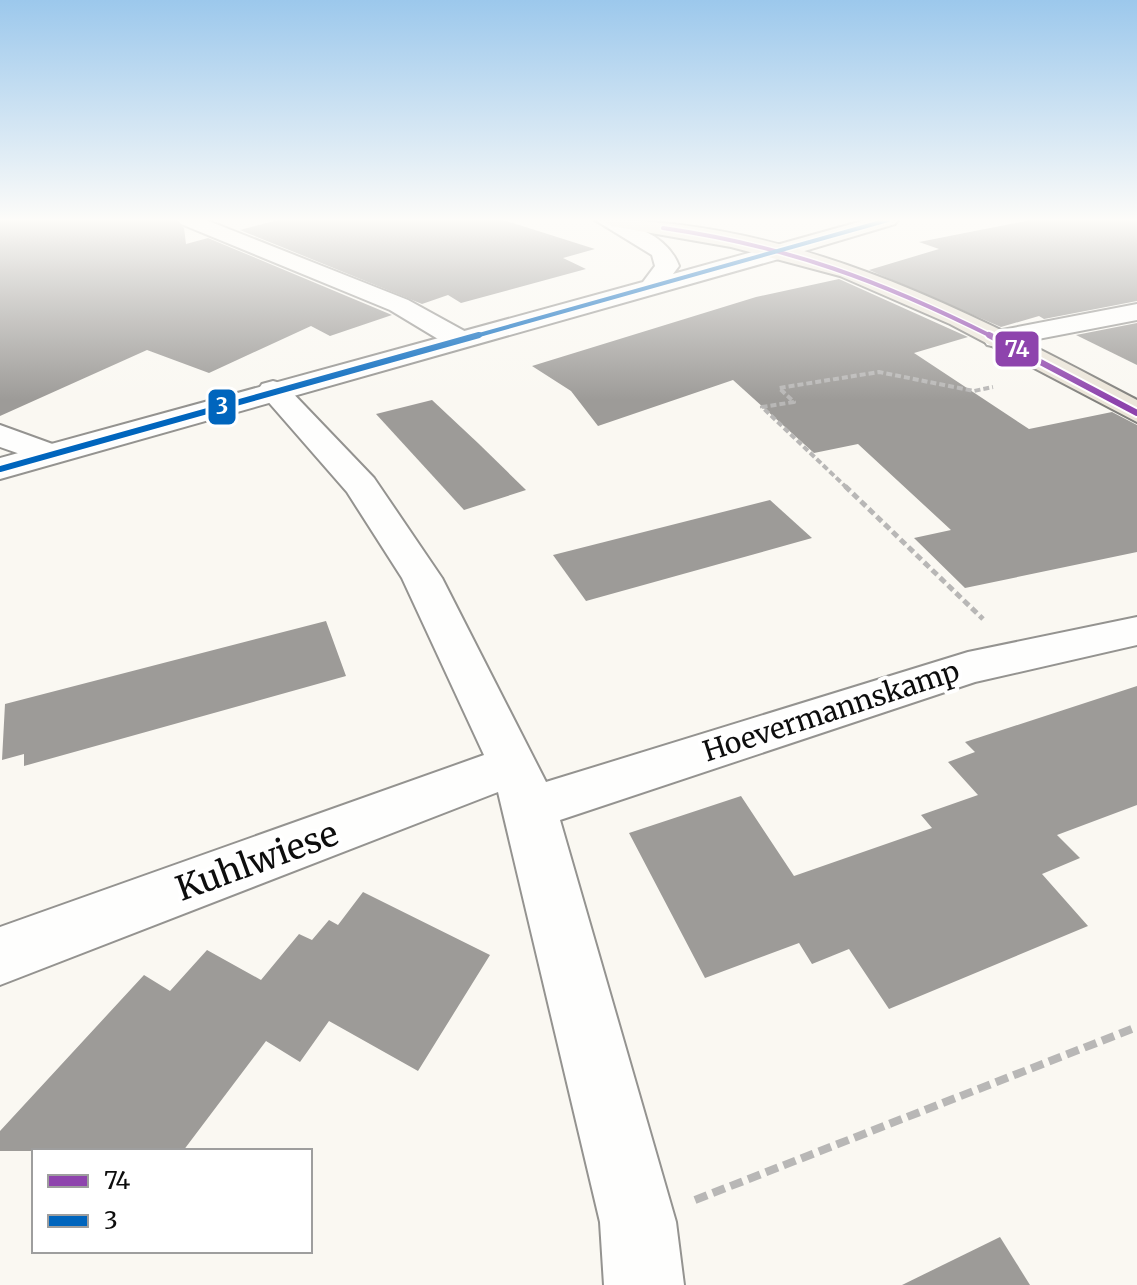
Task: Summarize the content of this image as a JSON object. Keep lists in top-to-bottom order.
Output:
{
  "streets": {
    "street": ["Hoevermannskamp", "Kuhlwiese"]
  },
  "crossings": [
    ["Hoevermannskamp", "Kuhlwiese"]
  ],
  "lines": ["transit line 74", "transit line 3"],
  "legend": ["74", "3"]
}
